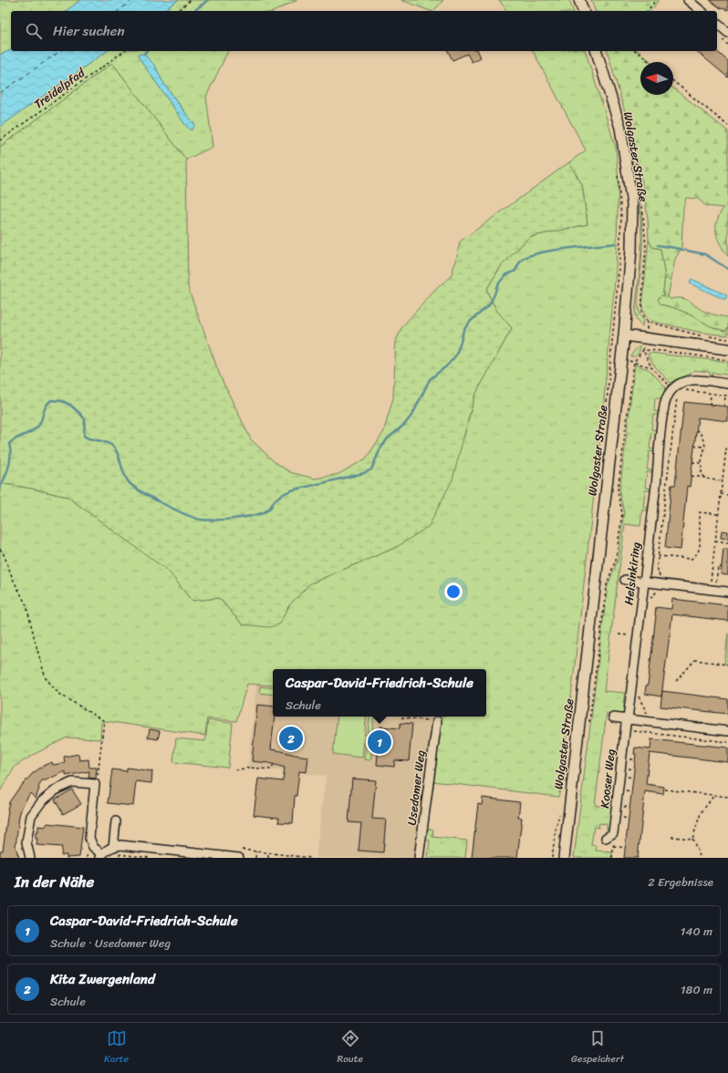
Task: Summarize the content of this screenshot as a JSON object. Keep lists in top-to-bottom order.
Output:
{
  "streets": {
    "main road": ["Wolgaster Straße"],
    "street": ["Helsinkiring", "Kooser Weg", "Usedomer Weg"],
    "path": ["Treidelpfad"]
  },
  "crossings": [
    ["Helsinkiring", "Kooser Weg"]
  ],
  "north": "left",
  "page": {
    "search": "Hier suchen",
    "popup": ["Caspar-David-Friedrich-Schule", "Schule"],
    "pins": ["2", "1"],
    "heading": ["In der Nähe", "2 Ergebnisse"],
    "list": [
      {
        "mark": "1",
        "name": "Caspar-David-Friedrich-Schule",
        "note": "Schule · Usedomer Weg",
        "value": "140 m"
      },
      {
        "mark": "2",
        "name": "Kita Zwergenland",
        "note": "Schule",
        "value": "180 m"
      }
    ],
    "nav": ["Karte", "Route", "Gespeichert"]
  }
}
